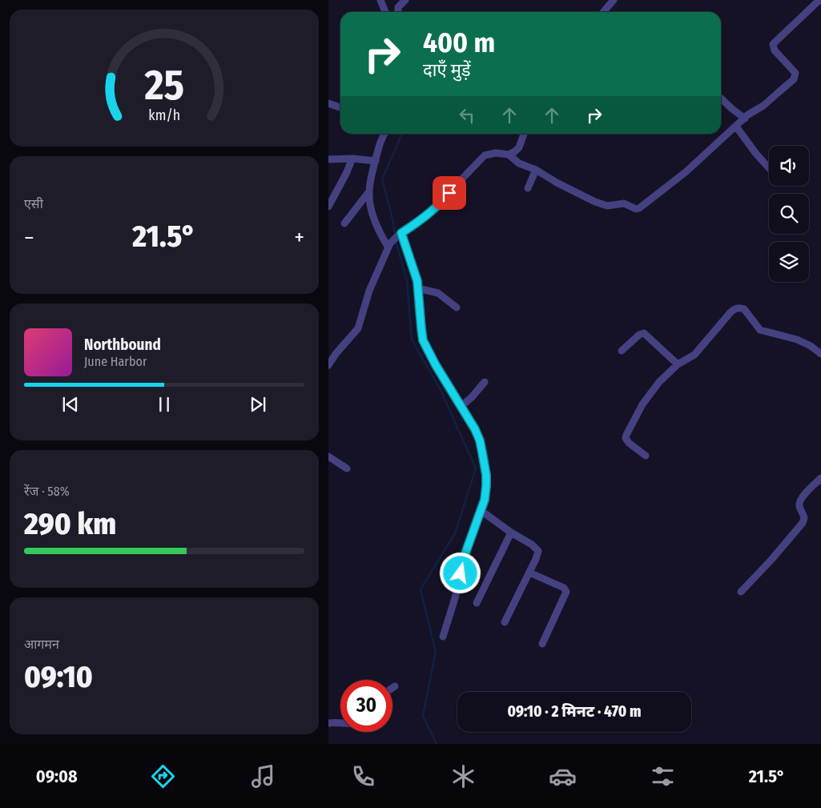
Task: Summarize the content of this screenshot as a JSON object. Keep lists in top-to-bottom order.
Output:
{
  "page": {
    "turn": ["400 m", "दाएँ मुड़ें"],
    "tile": [
      "एसी",
      ["रेंज · 58%", "290 km"],
      ["आगमन", "09:10"]
    ],
    "heat": ["−", "21.5°", "+"],
    "song": ["Northbound", "June Harbor"],
    "limit": "30",
    "trip": "09:10 · 2 मिनट · 470 m",
    "tabs": ["09:08", "21.5°"],
    "gauge": ["25", "km/h"]
  }
}
